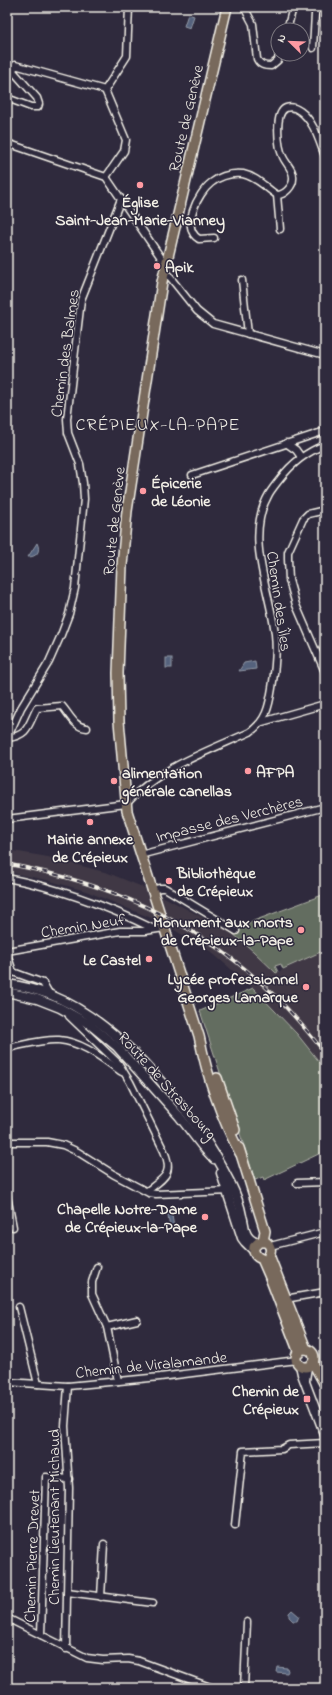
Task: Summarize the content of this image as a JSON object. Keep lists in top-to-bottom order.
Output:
{
  "streets": {
    "main road": ["Route de Genève", "Route de Strasbourg"],
    "street": [
      "Chemin des Balmes",
      "Chemin des Îles",
      "Impasse des Verchères",
      "Chemin Neuf",
      "Chemin de Viralamande",
      "Chemin Lieutenant Michaud",
      "Chemin Pierre Drevet"
    ]
  },
  "crossings": [
    ["Route de Genève", "Impasse des Verchères"],
    ["Route de Genève", "Chemin Neuf"],
    ["Route de Genève", "Route de Strasbourg"],
    ["Route de Genève", "Chemin de Viralamande"],
    ["Chemin de Viralamande", "Chemin Lieutenant Michaud"],
    ["Chemin Lieutenant Michaud", "Chemin Pierre Drevet"]
  ],
  "districts": ["CRÉPIEUX-LA-PAPE"],
  "places": {
    "other": [
      "Église Saint-Jean-Marie-Vianney",
      "Apik",
      "Épicerie de Léonie",
      "AFPA",
      "alimentation générale canellas",
      "Mairie annexe de Crépieux",
      "Bibliothèque de Crépieux",
      "Monument aux morts de Crépieux-la-Pape",
      "Le Castel",
      "Lycée professionnel Georges Lamarque",
      "Chapelle Notre-Dame de Crépieux-la-Pape"
    ],
    "transit": ["Chemin de Crépieux"]
  },
  "north": "top left"
}
